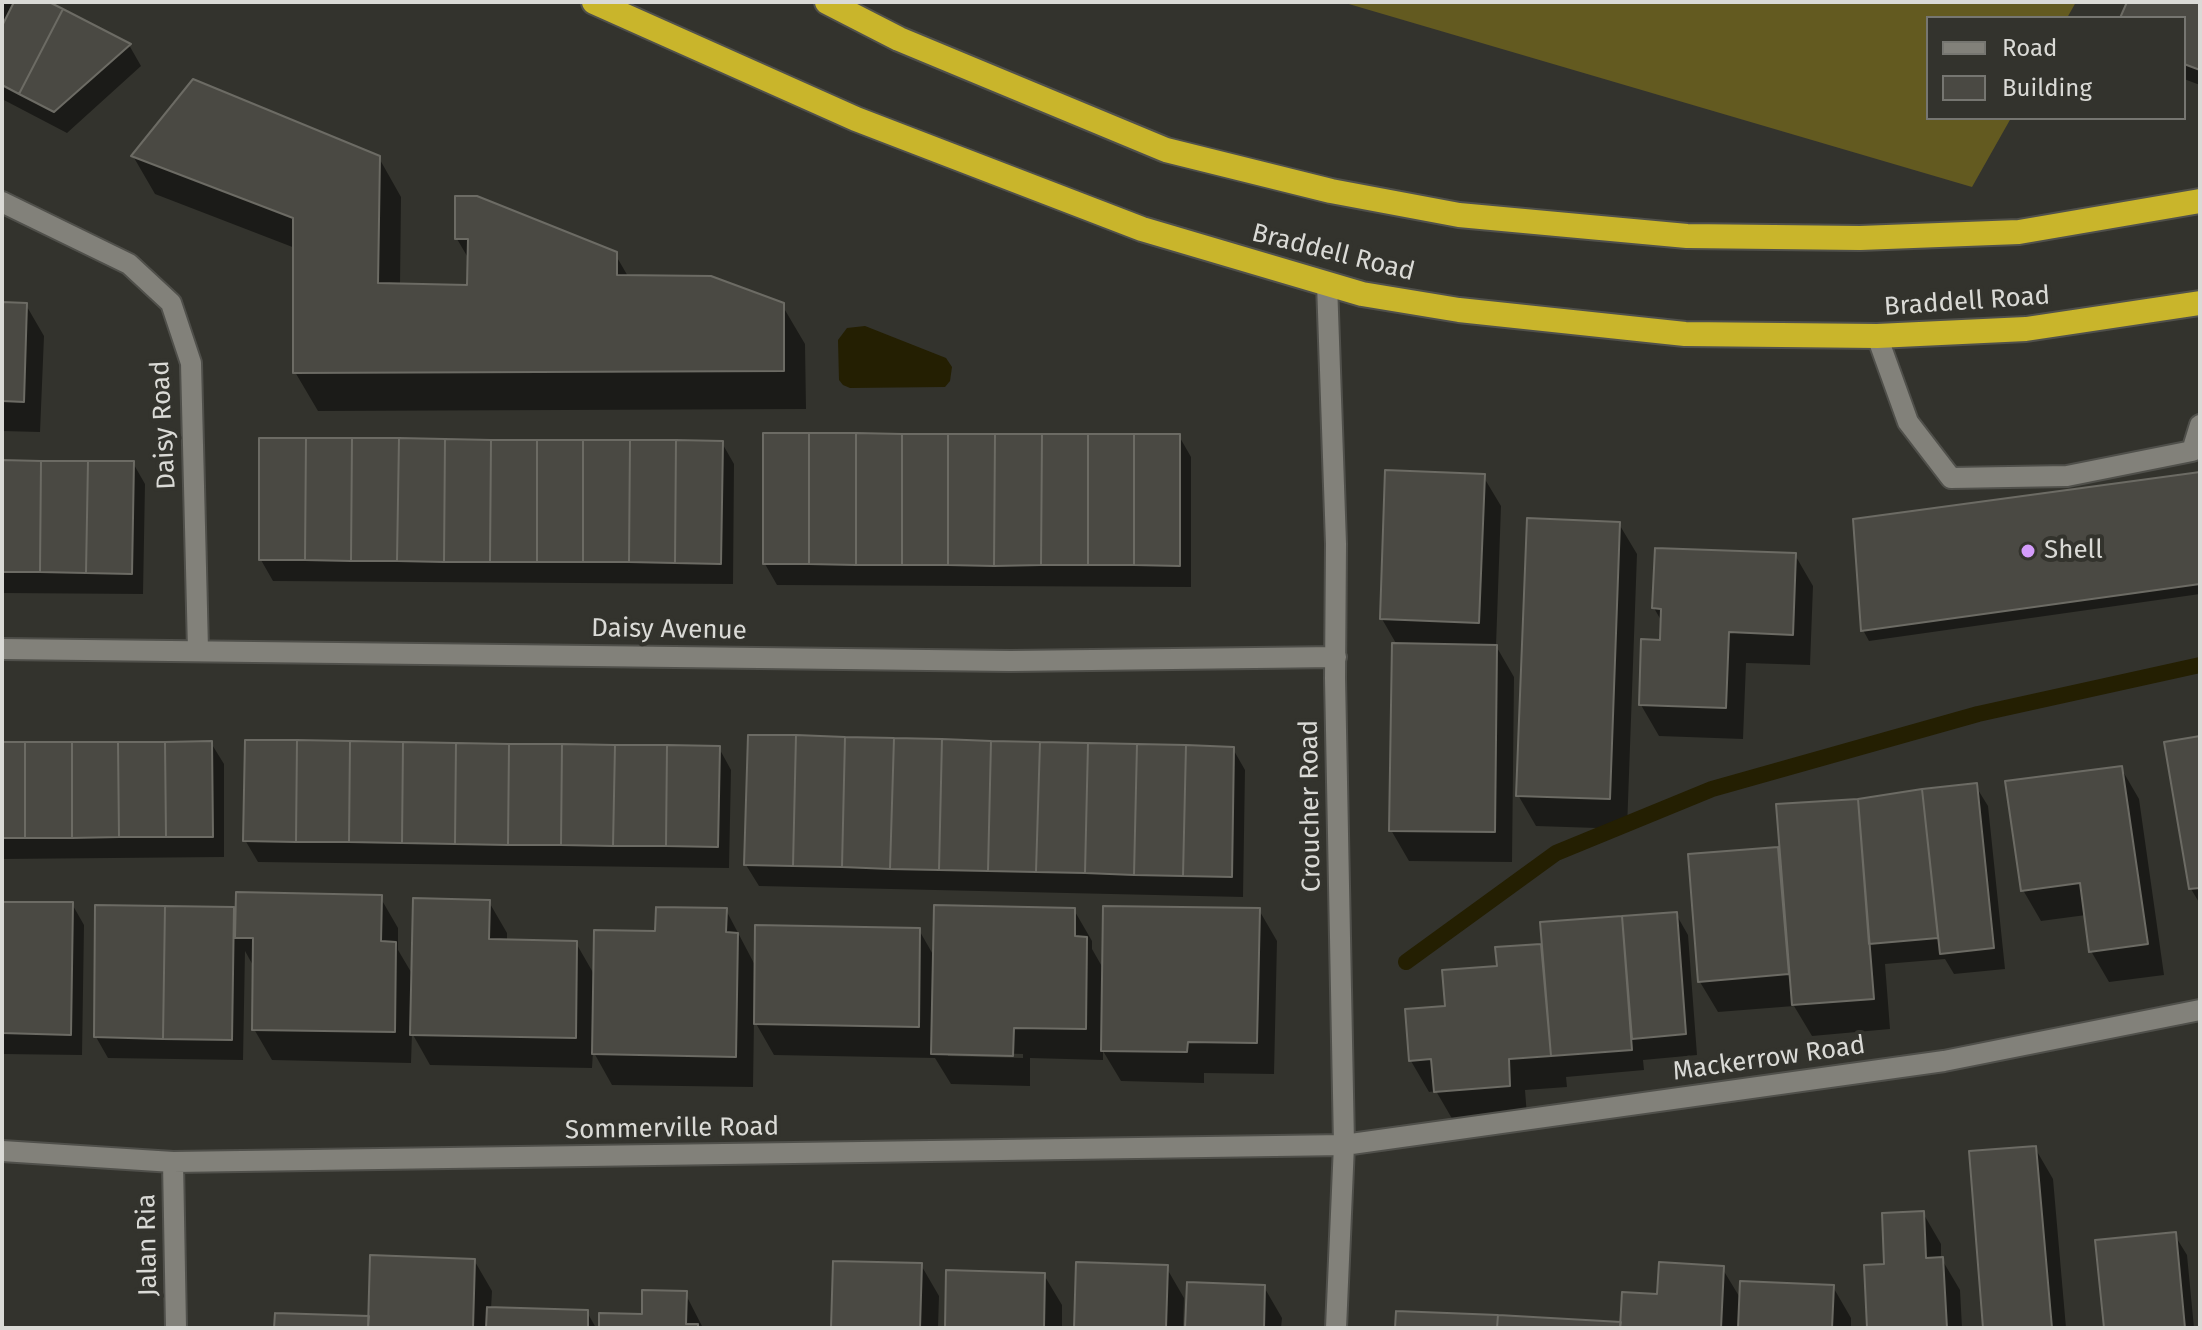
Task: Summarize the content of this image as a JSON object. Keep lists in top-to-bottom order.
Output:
{
  "streets": {
    "highway": ["Braddell Road"],
    "street": [
      "Daisy Road",
      "Daisy Avenue",
      "Croucher Road",
      "Mackerrow Road",
      "Sommerville Road",
      "Jalan Ria"
    ]
  },
  "crossings": [
    ["Braddell Road", "Croucher Road"],
    ["Daisy Road", "Daisy Avenue"],
    ["Daisy Avenue", "Croucher Road"],
    ["Croucher Road", "Mackerrow Road"],
    ["Croucher Road", "Sommerville Road"],
    ["Mackerrow Road", "Sommerville Road"],
    ["Sommerville Road", "Jalan Ria"]
  ],
  "places": ["Shell"],
  "legend": ["Road", "Building"]
}
